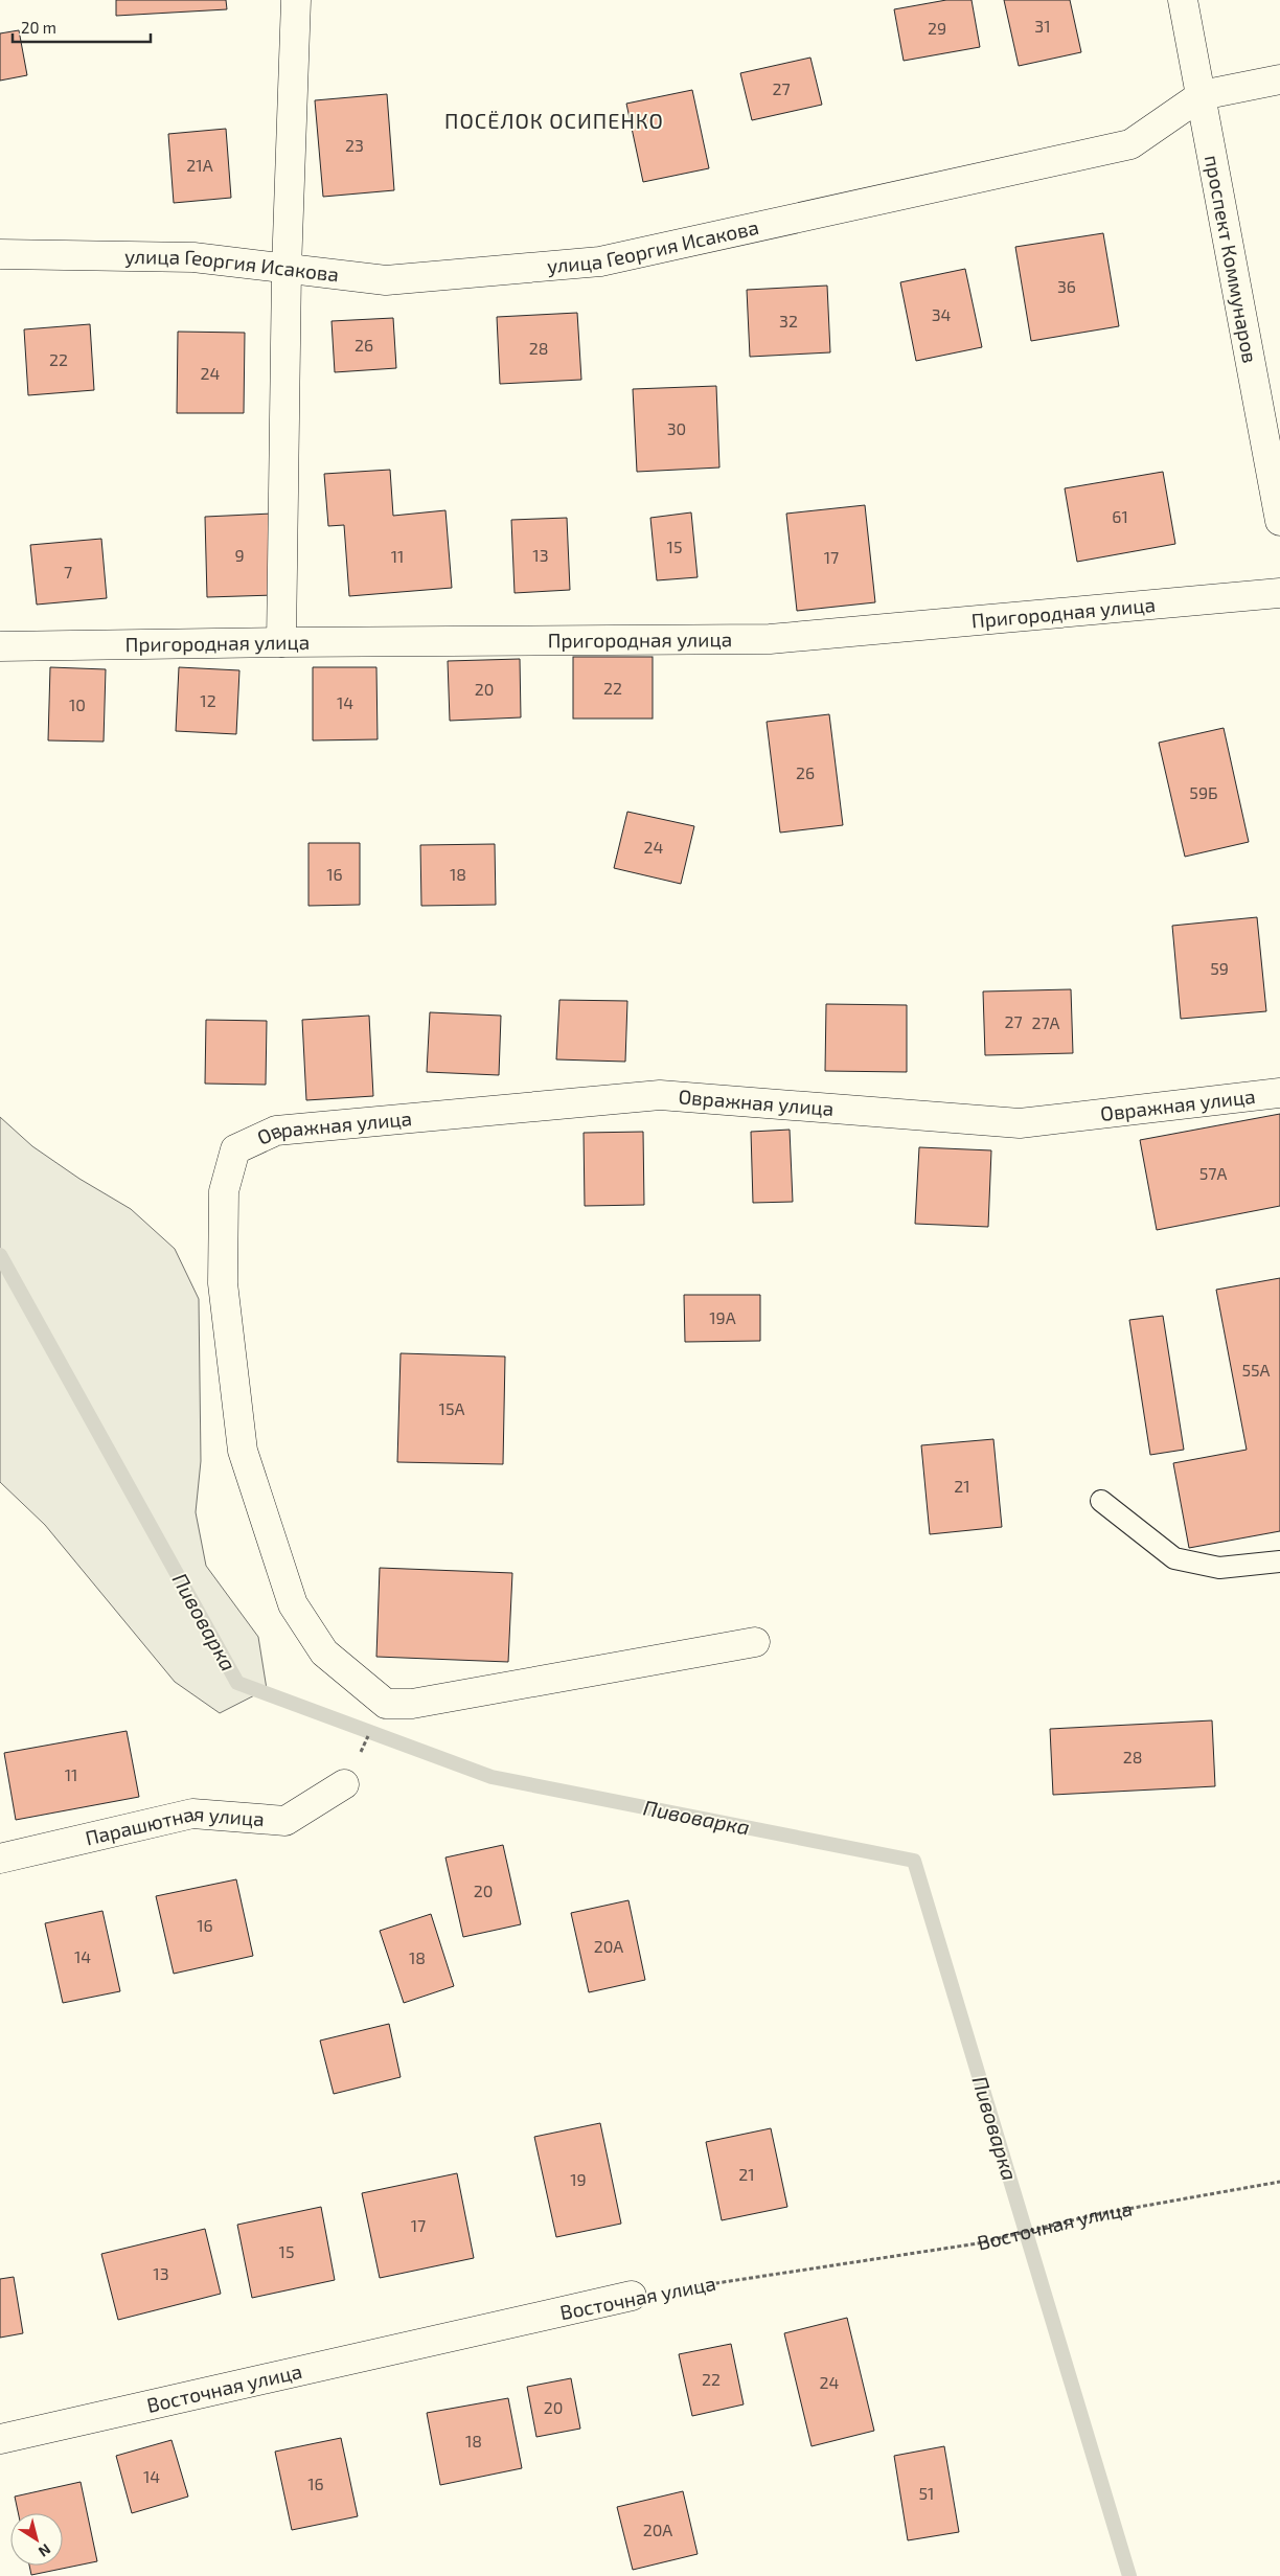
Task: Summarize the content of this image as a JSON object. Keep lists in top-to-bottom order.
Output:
{
  "streets": {
    "street": [
      "улица Георгия Исакова",
      "проспект Коммунаров",
      "Пригородная улица",
      "Овражная улица",
      "Парашютная улица",
      "Восточная улица"
    ]
  },
  "crossings": [
    ["улица Георгия Исакова", "проспект Коммунаров"]
  ],
  "districts": ["ПОСЁЛОК ОСИПЕНКО"],
  "water": ["Пивоварка"],
  "house_numbers": [
    "31",
    "29",
    "27",
    "23",
    "21А",
    "36",
    "34",
    "32",
    "26",
    "28",
    "22",
    "24",
    "30",
    "61",
    "15",
    "9",
    "13",
    "11",
    "17",
    "7",
    "22",
    "20",
    "12",
    "14",
    "10",
    "26",
    "59Б",
    "24",
    "16",
    "18",
    "59",
    "27",
    "27А",
    "57А",
    "19А",
    "55А",
    "15А",
    "21",
    "28",
    "11",
    "20",
    "16",
    "20А",
    "14",
    "18",
    "21",
    "19",
    "17",
    "15",
    "13",
    "22",
    "24",
    "20",
    "18",
    "14",
    "16",
    "51",
    "20А"
  ],
  "scale_bar": "20 m",
  "north": "bottom right"
}
